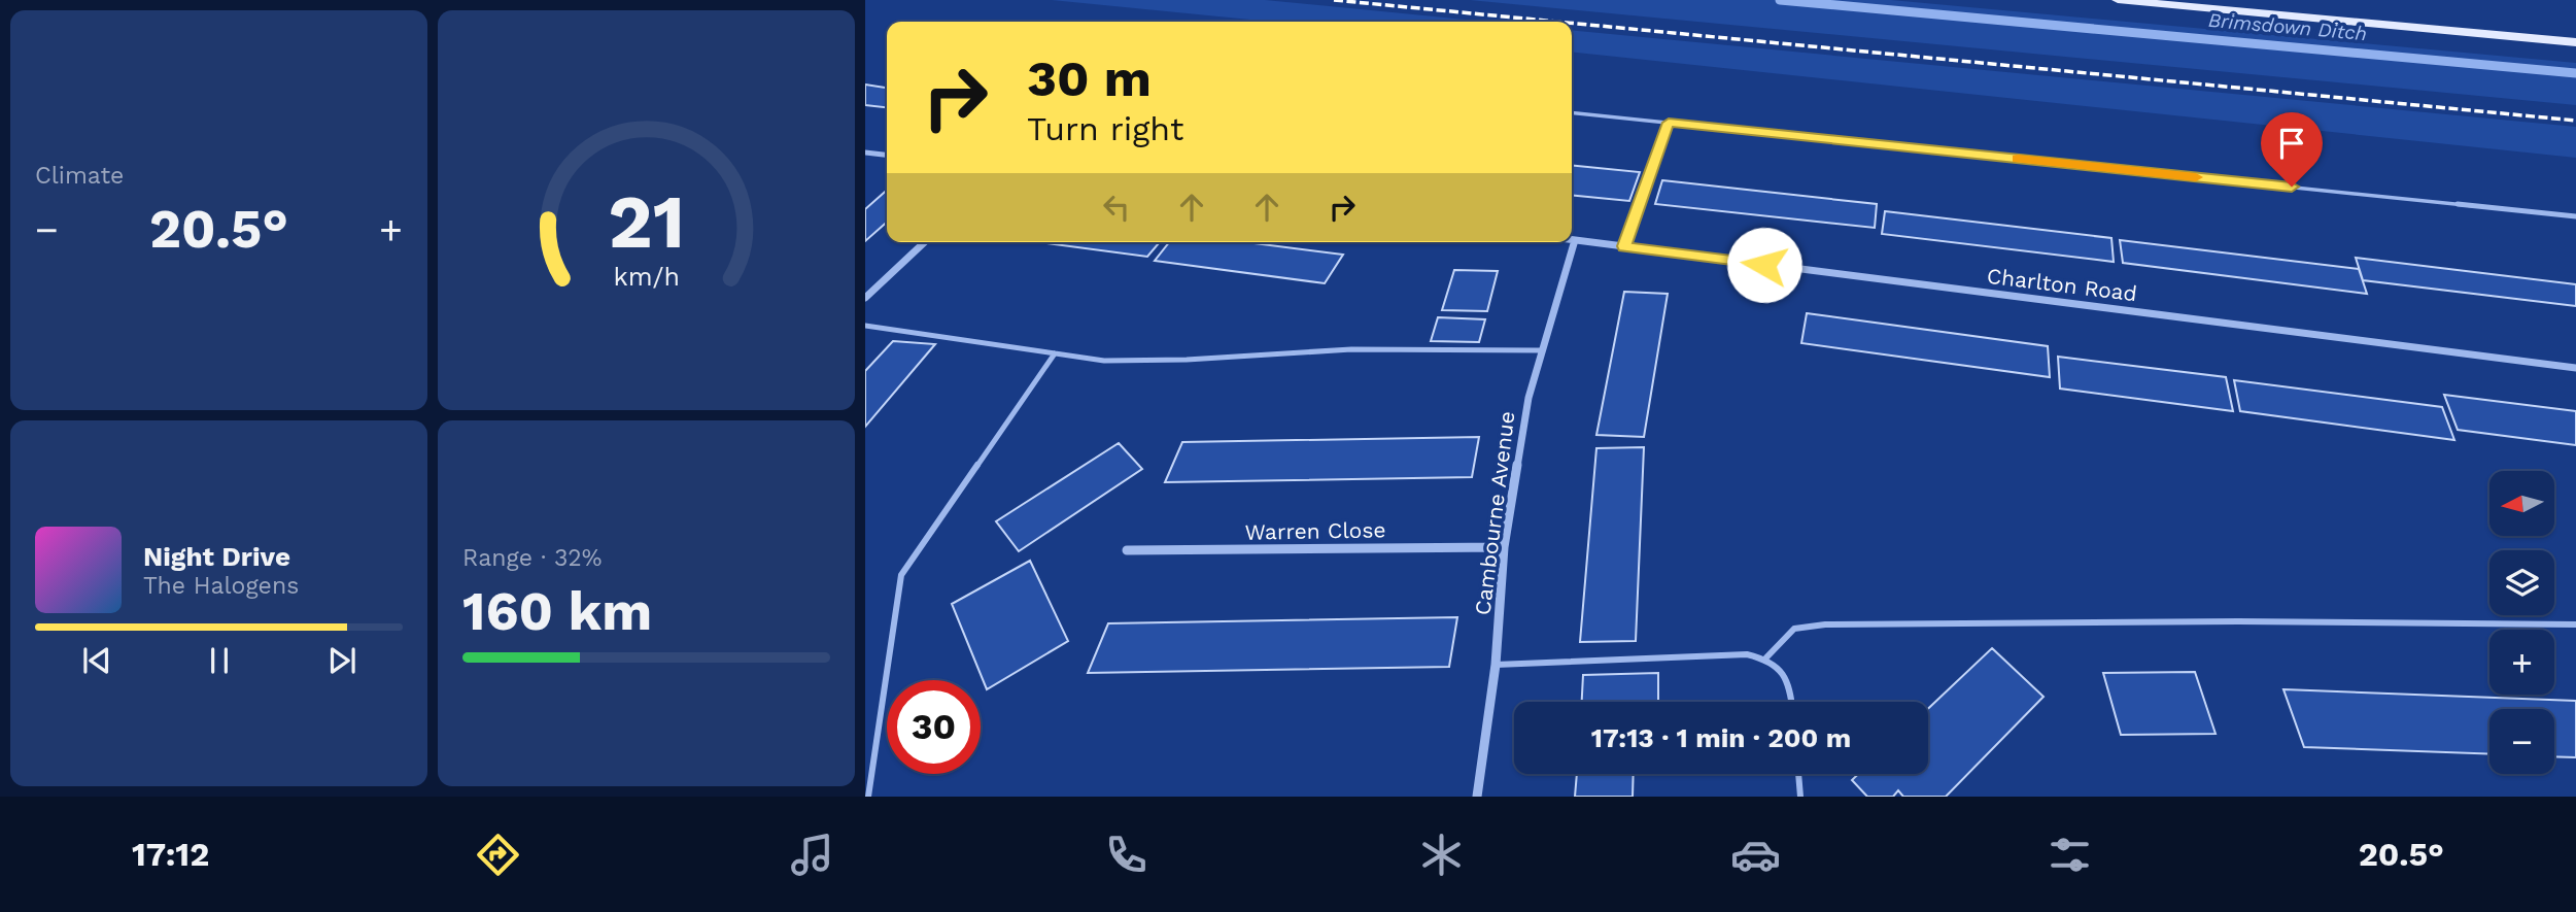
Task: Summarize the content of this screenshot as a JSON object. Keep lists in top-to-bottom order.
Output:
{
  "streets": {
    "street": ["Charlton Road", "Cambourne Avenue", "Warren Close"]
  },
  "crossings": [
    ["Charlton Road", "Cambourne Avenue"],
    ["Cambourne Avenue", "Warren Close"]
  ],
  "water": ["Brimsdown Ditch"],
  "north": "left",
  "page": {
    "tile": [
      "Climate",
      ["Range · 32%", "160 km"]
    ],
    "turn": ["30 m", "Turn right"],
    "heat": ["−", "20.5°", "+"],
    "map_buttons": ["+", "−"],
    "song": ["Night Drive", "The Halogens"],
    "limit": "30",
    "trip": "17:13 · 1 min · 200 m",
    "tabs": ["17:12", "20.5°"],
    "gauge": ["21", "km/h"]
  }
}
